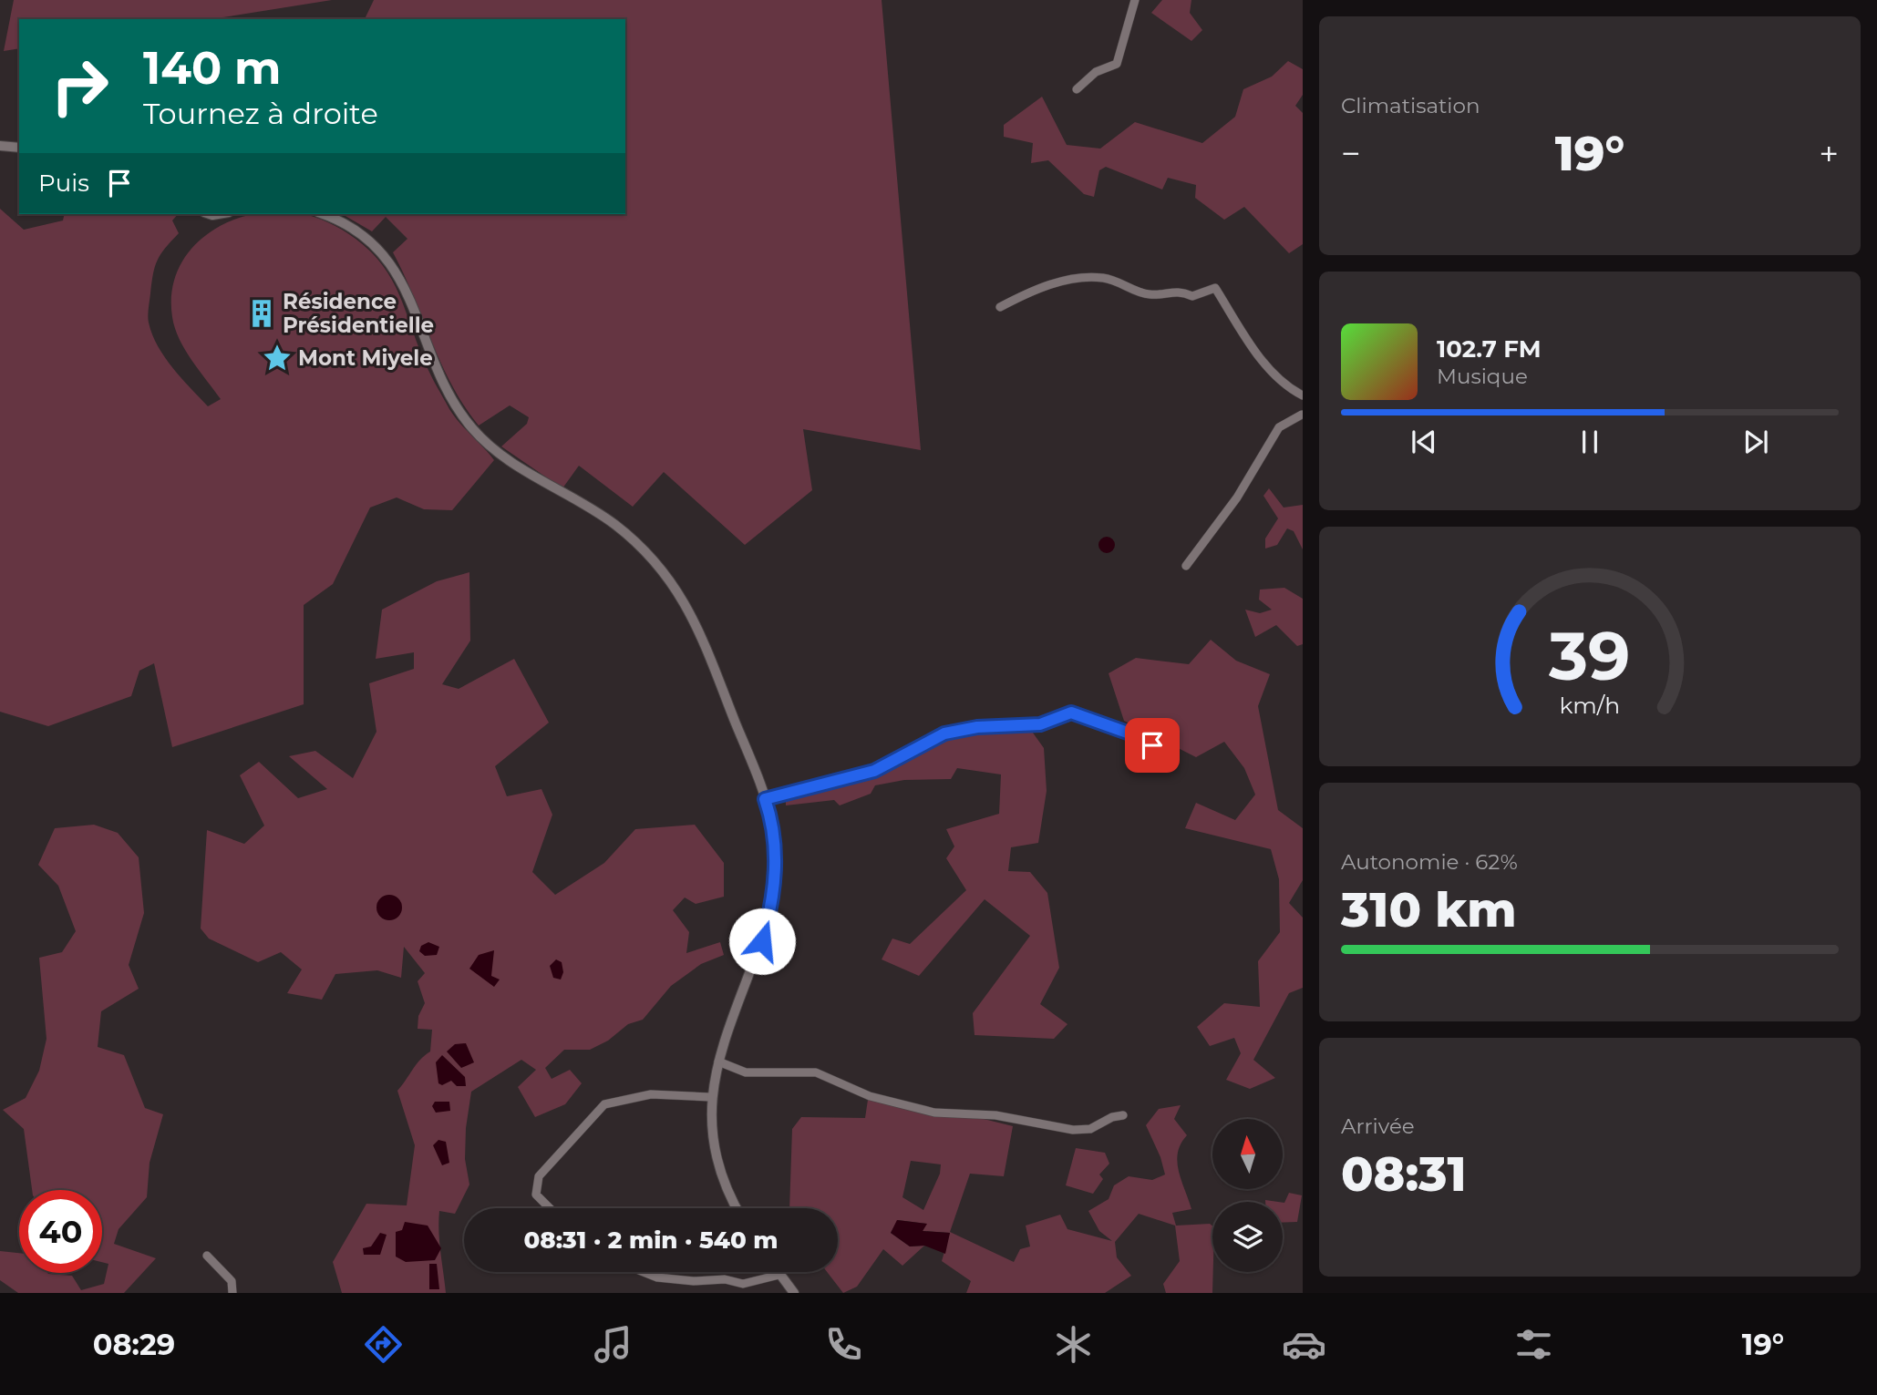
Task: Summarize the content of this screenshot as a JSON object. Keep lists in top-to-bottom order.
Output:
{
  "places": {
    "building": ["Résidence Présidentielle"],
    "place": ["Mont Miyele"]
  },
  "north": "top",
  "page": {
    "tile": [
      "Climatisation",
      ["Autonomie · 62%", "310 km"],
      ["Arrivée", "08:31"]
    ],
    "turn": ["140 m", "Tournez à droite"],
    "heat": ["−", "19°", "+"],
    "then": "Puis",
    "song": ["102.7 FM", "Musique"],
    "limit": "40",
    "trip": "08:31 · 2 min · 540 m",
    "tabs": ["08:29", "19°"],
    "gauge": ["39", "km/h"]
  }
}
